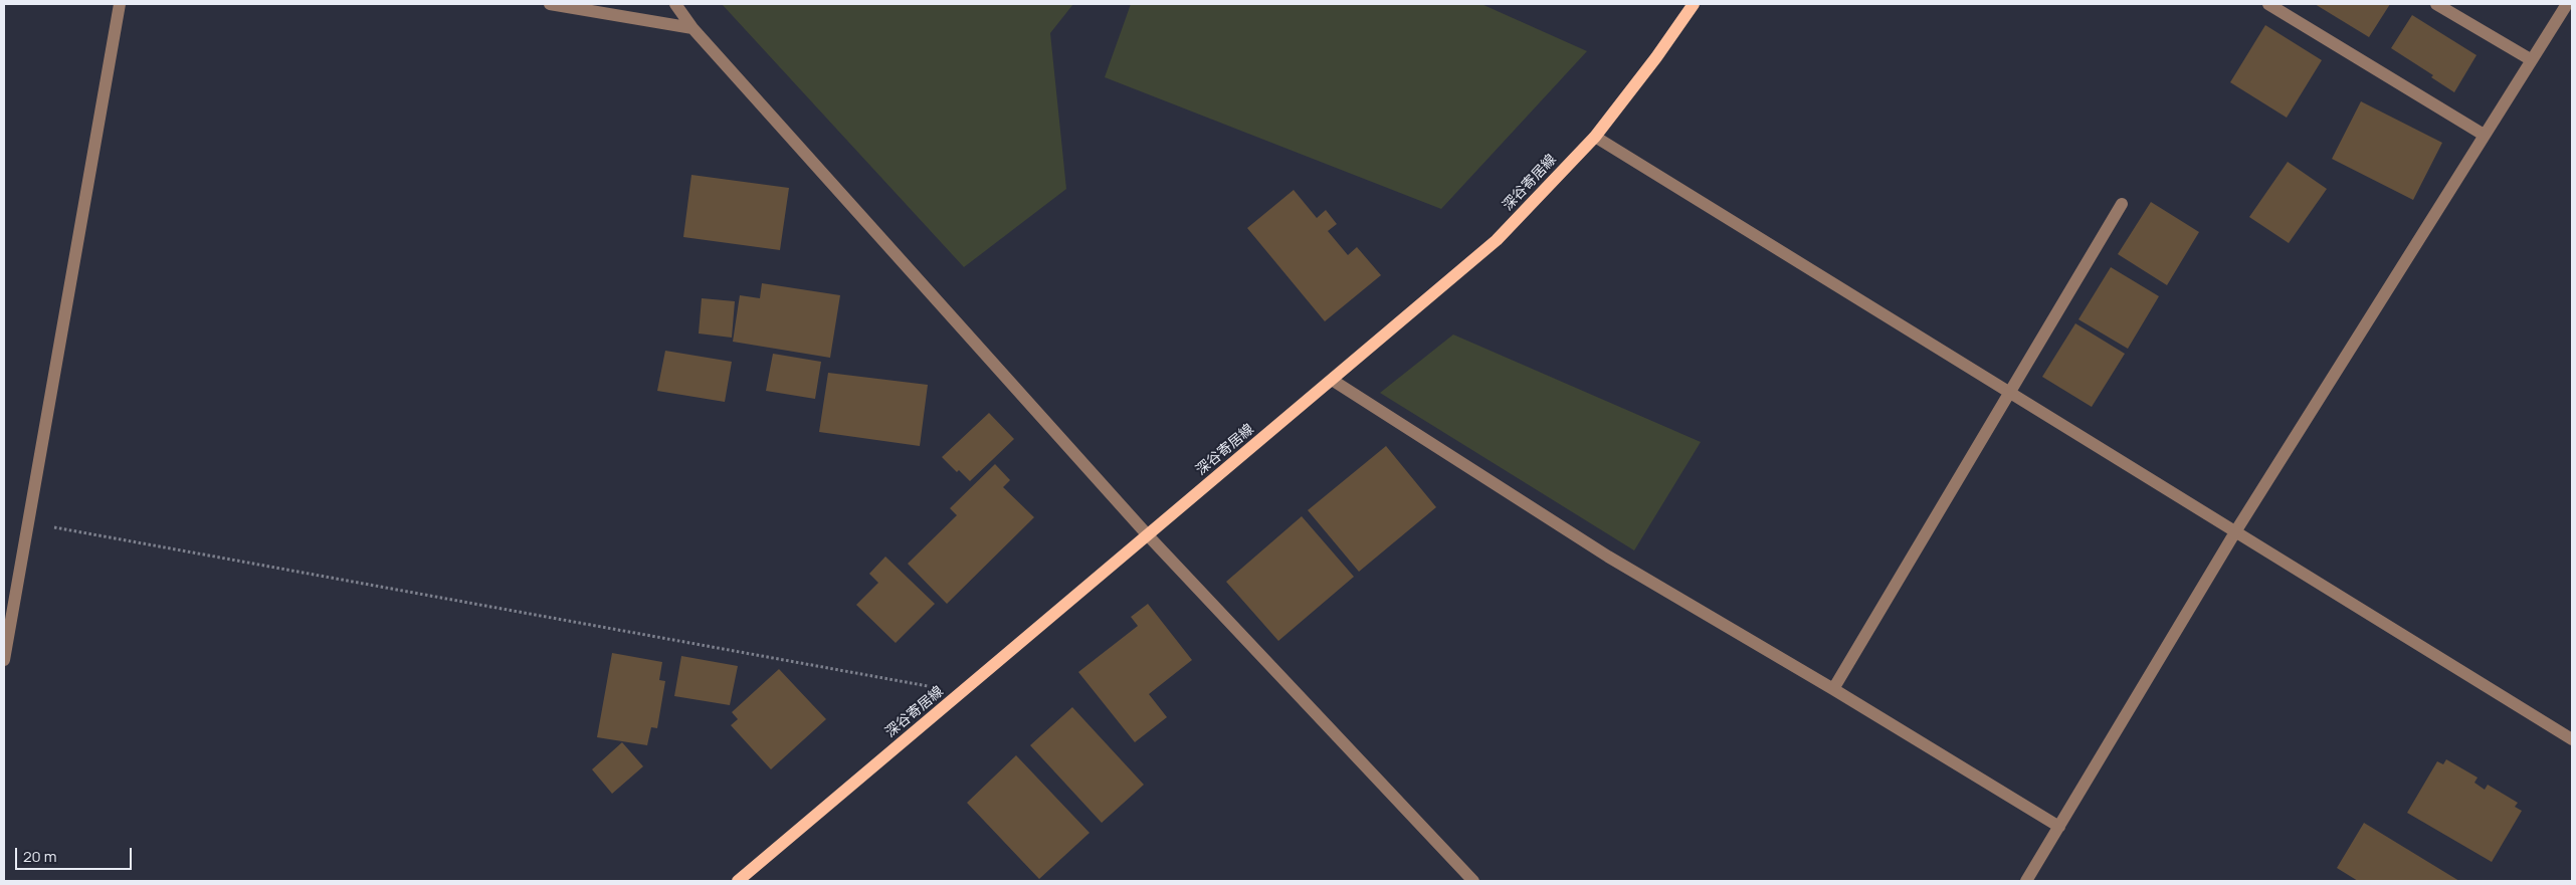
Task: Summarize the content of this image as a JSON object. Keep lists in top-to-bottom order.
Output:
{
  "streets": {
    "main road": ["深谷寄居線"]
  },
  "scale_bar": "20 m"
}
